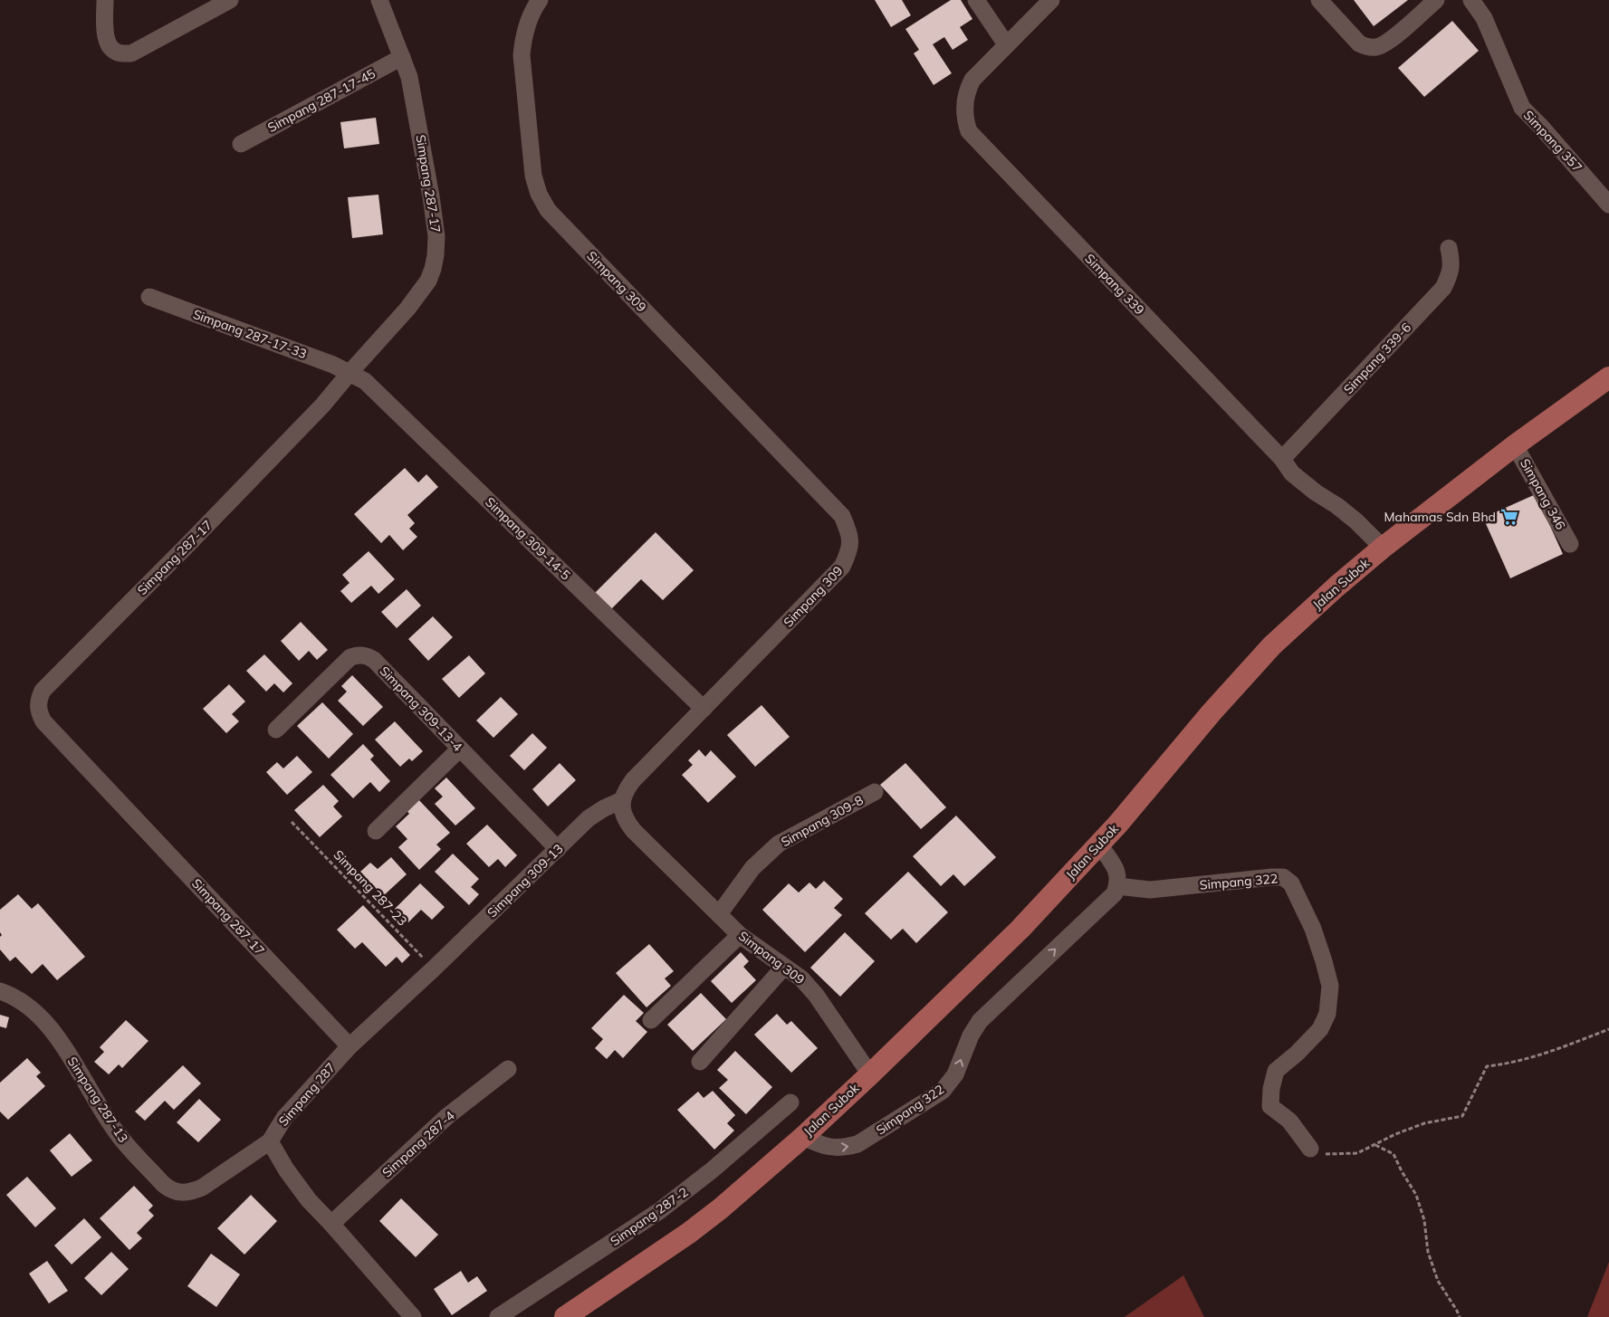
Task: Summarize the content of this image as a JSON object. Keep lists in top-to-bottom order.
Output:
{
  "streets": {
    "main road": ["Jalan Subok"],
    "street": [
      "Simpang 287-17-45",
      "Simpang 357",
      "Simpang 287-17",
      "Simpang 309",
      "Simpang 339",
      "Simpang 287-17-33",
      "Simpang 339-6",
      "Simpang 346",
      "Simpang 309-14-5",
      "Simpang 309-13-4",
      "Simpang 309-8",
      "Simpang 309-13",
      "Simpang 322",
      "Simpang 287",
      "Simpang 287-13",
      "Simpang 287-4",
      "Simpang 287-2"
    ],
    "path": ["Simpang 287-23"]
  },
  "crossings": [
    ["Simpang 287-17-45", "Simpang 287-17"],
    ["Simpang 287-17", "Simpang 287-17-33"],
    ["Simpang 287-17", "Simpang 309-14-5"],
    ["Simpang 287-17", "Simpang 287"],
    ["Simpang 309", "Simpang 309-14-5"],
    ["Simpang 309", "Jalan Subok"],
    ["Simpang 309", "Simpang 309-8"],
    ["Simpang 309", "Simpang 309-13"],
    ["Simpang 339", "Simpang 339-6"],
    ["Simpang 339", "Jalan Subok"],
    ["Simpang 287-17-33", "Simpang 309-14-5"],
    ["Simpang 346", "Jalan Subok"],
    ["Jalan Subok", "Simpang 322"],
    ["Simpang 309-13-4", "Simpang 309-13"],
    ["Simpang 309-13", "Simpang 287-23"],
    ["Simpang 309-13", "Simpang 287"],
    ["Simpang 287-23", "Simpang 287"],
    ["Simpang 287", "Simpang 287-13"]
  ],
  "one_way": ["Simpang 322"],
  "places": {
    "supermarket": ["Mahamas Sdn Bhd"]
  }
}
